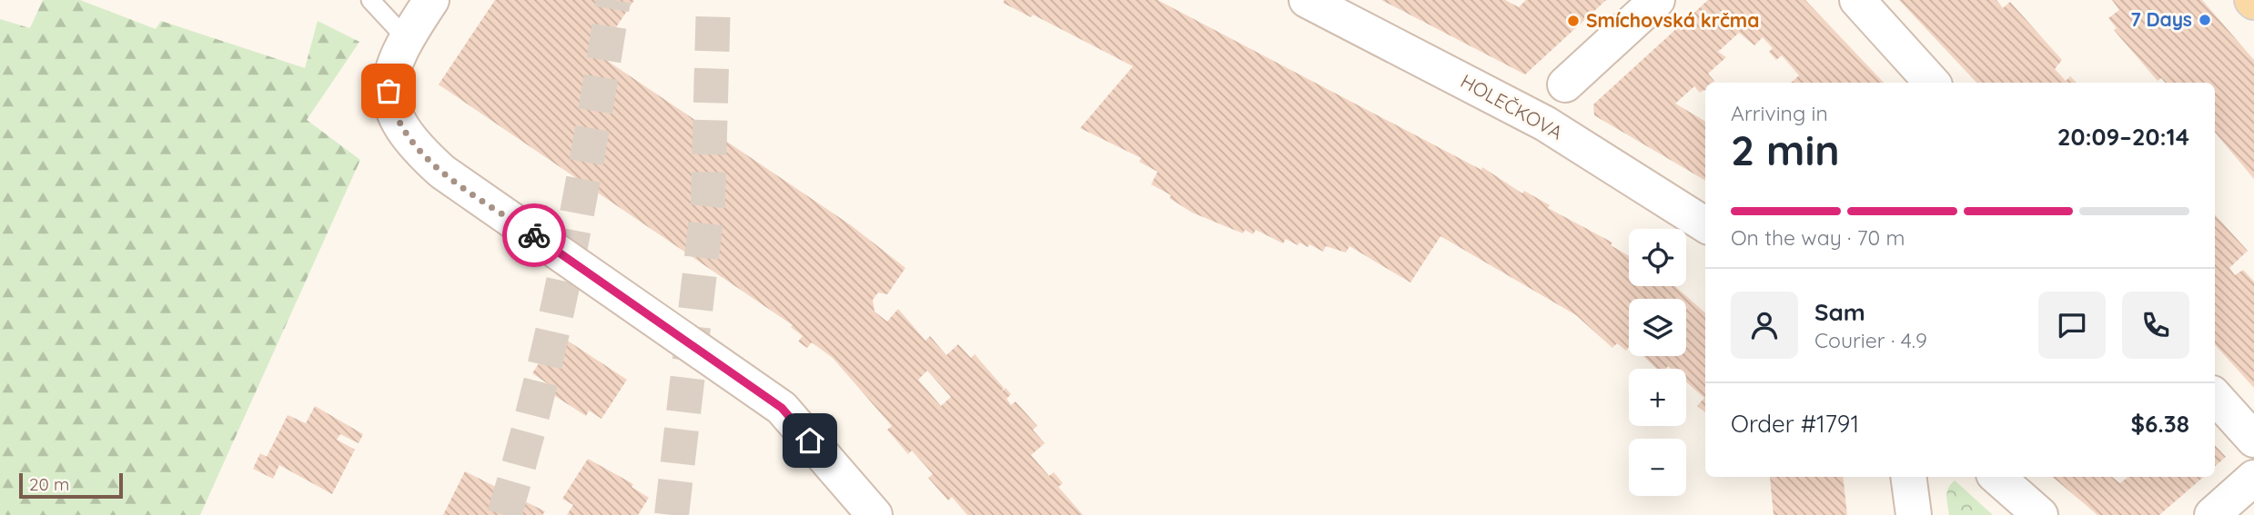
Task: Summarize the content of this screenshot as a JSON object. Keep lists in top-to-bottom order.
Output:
{
  "streets": {
    "street": ["HOLEČKOVA"]
  },
  "places": ["7 Days", "Smíchovská krčma"],
  "scale_bar": "20 m",
  "page": {
    "heading": ["2 min", "Arriving in", "20:09–20:14"],
    "panel": [
      "Sam",
      "Courier · 4.9",
      "Order #1791",
      "$6.38"
    ],
    "bar": "On the way · 70 m",
    "map_buttons": ["+", "−"],
    "scale": "20 m"
  }
}
